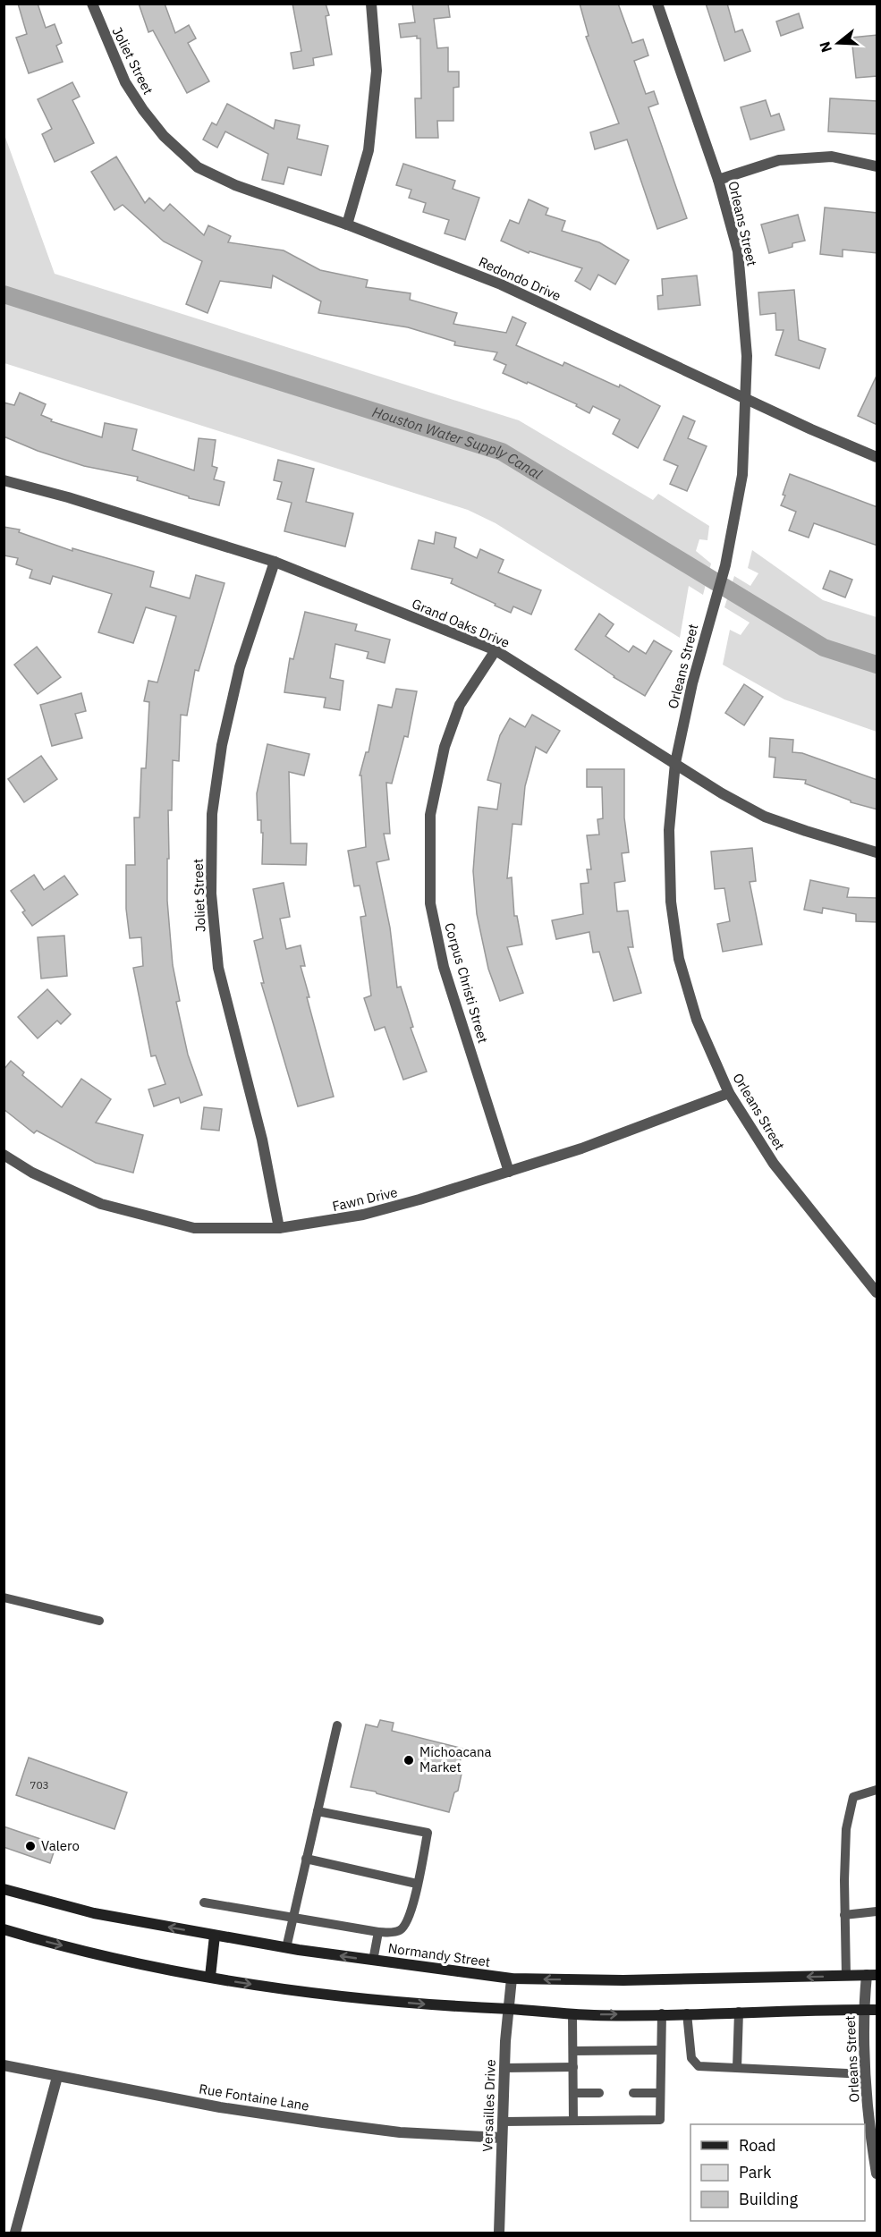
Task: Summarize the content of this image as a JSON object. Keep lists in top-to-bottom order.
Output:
{
  "streets": {
    "main road": ["Normandy Street"],
    "street": [
      "Joliet Street",
      "Orleans Street",
      "Redondo Drive",
      "Grand Oaks Drive",
      "Corpus Christi Street",
      "Fawn Drive",
      "Rue Fontaine Lane",
      "Versailles Drive"
    ]
  },
  "crossings": [
    ["Joliet Street", "Redondo Drive"],
    ["Joliet Street", "Grand Oaks Drive"],
    ["Joliet Street", "Fawn Drive"],
    ["Orleans Street", "Redondo Drive"],
    ["Orleans Street", "Grand Oaks Drive"],
    ["Orleans Street", "Fawn Drive"],
    ["Orleans Street", "Normandy Street"],
    ["Grand Oaks Drive", "Corpus Christi Street"],
    ["Corpus Christi Street", "Fawn Drive"],
    ["Normandy Street", "Versailles Drive"],
    ["Rue Fontaine Lane", "Versailles Drive"]
  ],
  "water": ["Houston Water Supply Canal"],
  "places": ["Michoacana Market", "Valero"],
  "house_numbers": ["703"],
  "legend": ["Road", "Park", "Building"],
  "north": "left"
}
